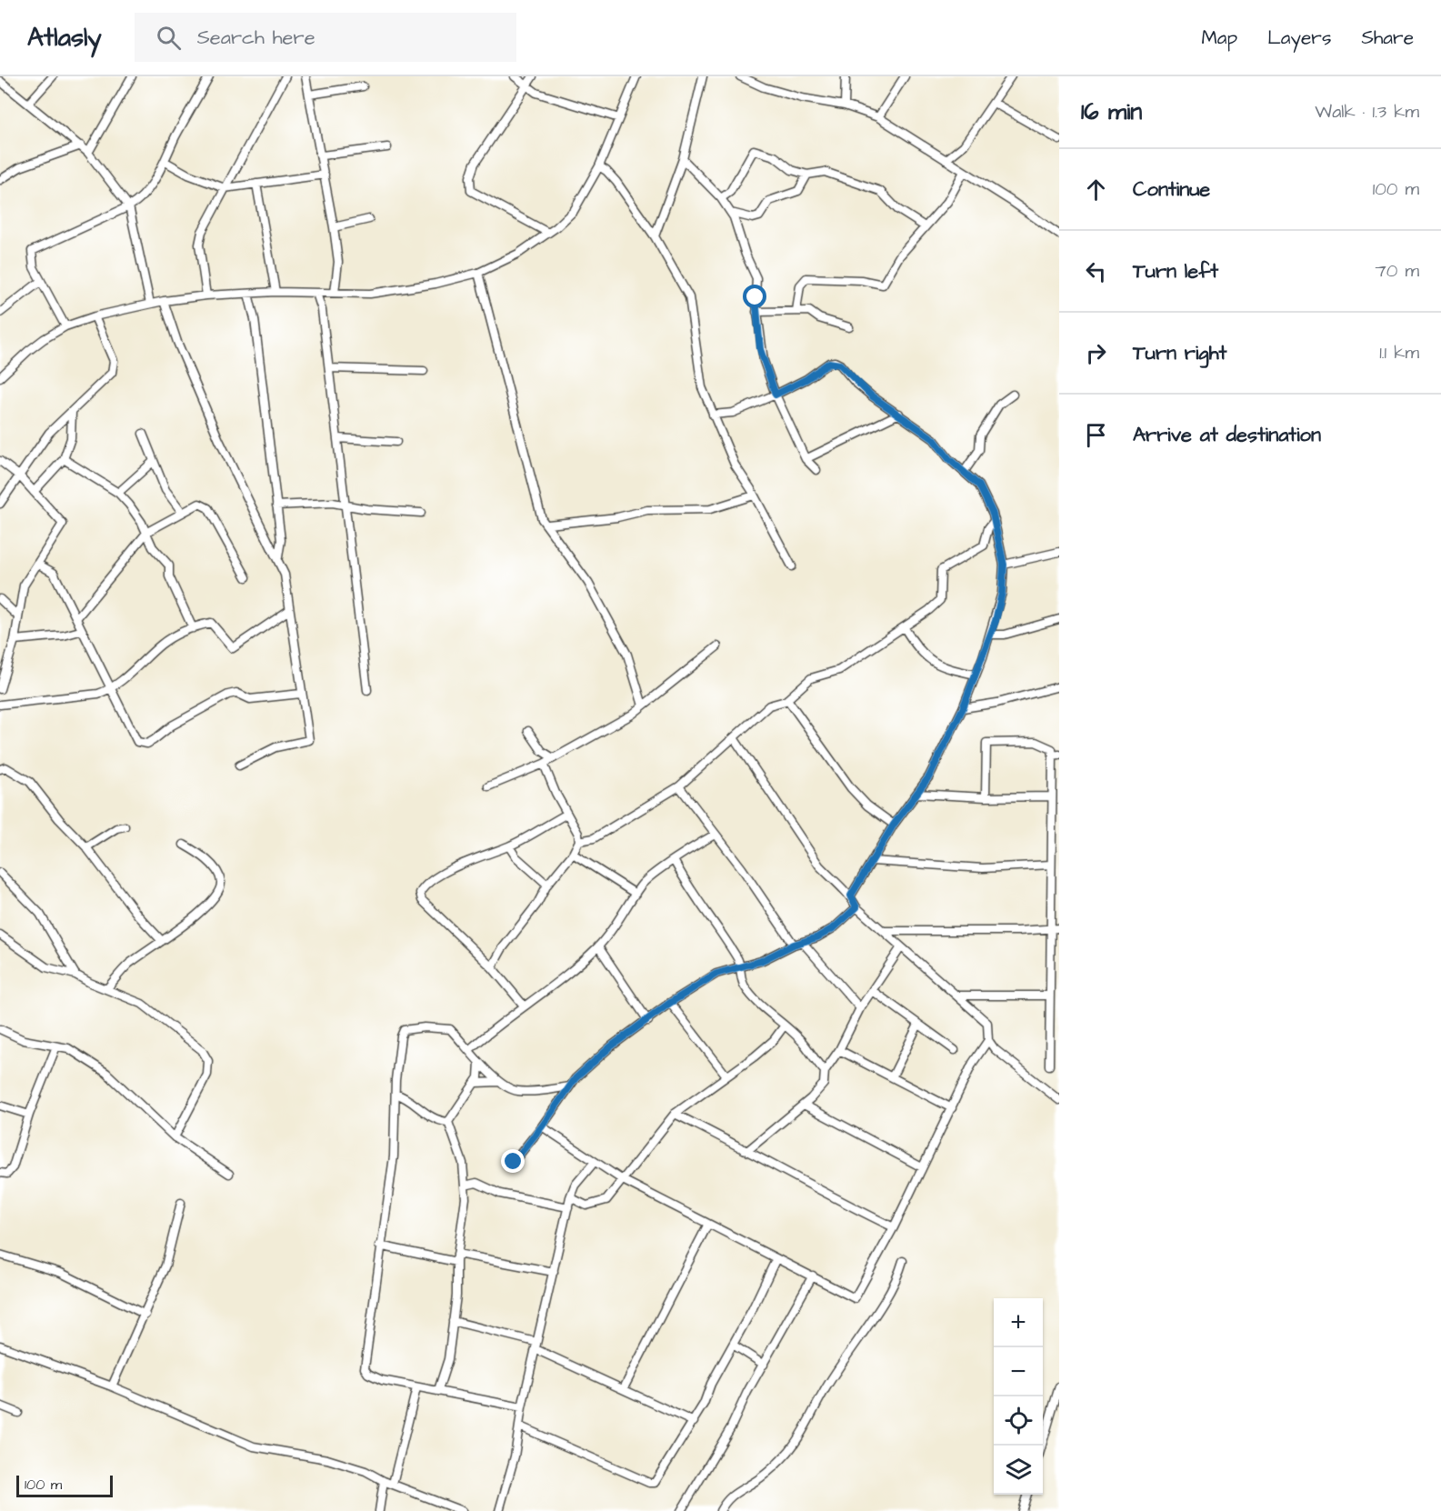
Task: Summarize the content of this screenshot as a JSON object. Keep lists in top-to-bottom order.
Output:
{
  "scale_bar": "100 m",
  "page": {
    "header": "Atlasly",
    "search": "Search here",
    "nav": ["Map", "Layers", "Share"],
    "heading": ["16 min", "Walk · 1.3 km"],
    "list": [
      ["Continue", "100 m"],
      ["Turn left", "70 m"],
      ["Turn right", "1.1 km"],
      "Arrive at destination"
    ],
    "map_buttons": ["+", "−"],
    "scale": "100 m"
  }
}
